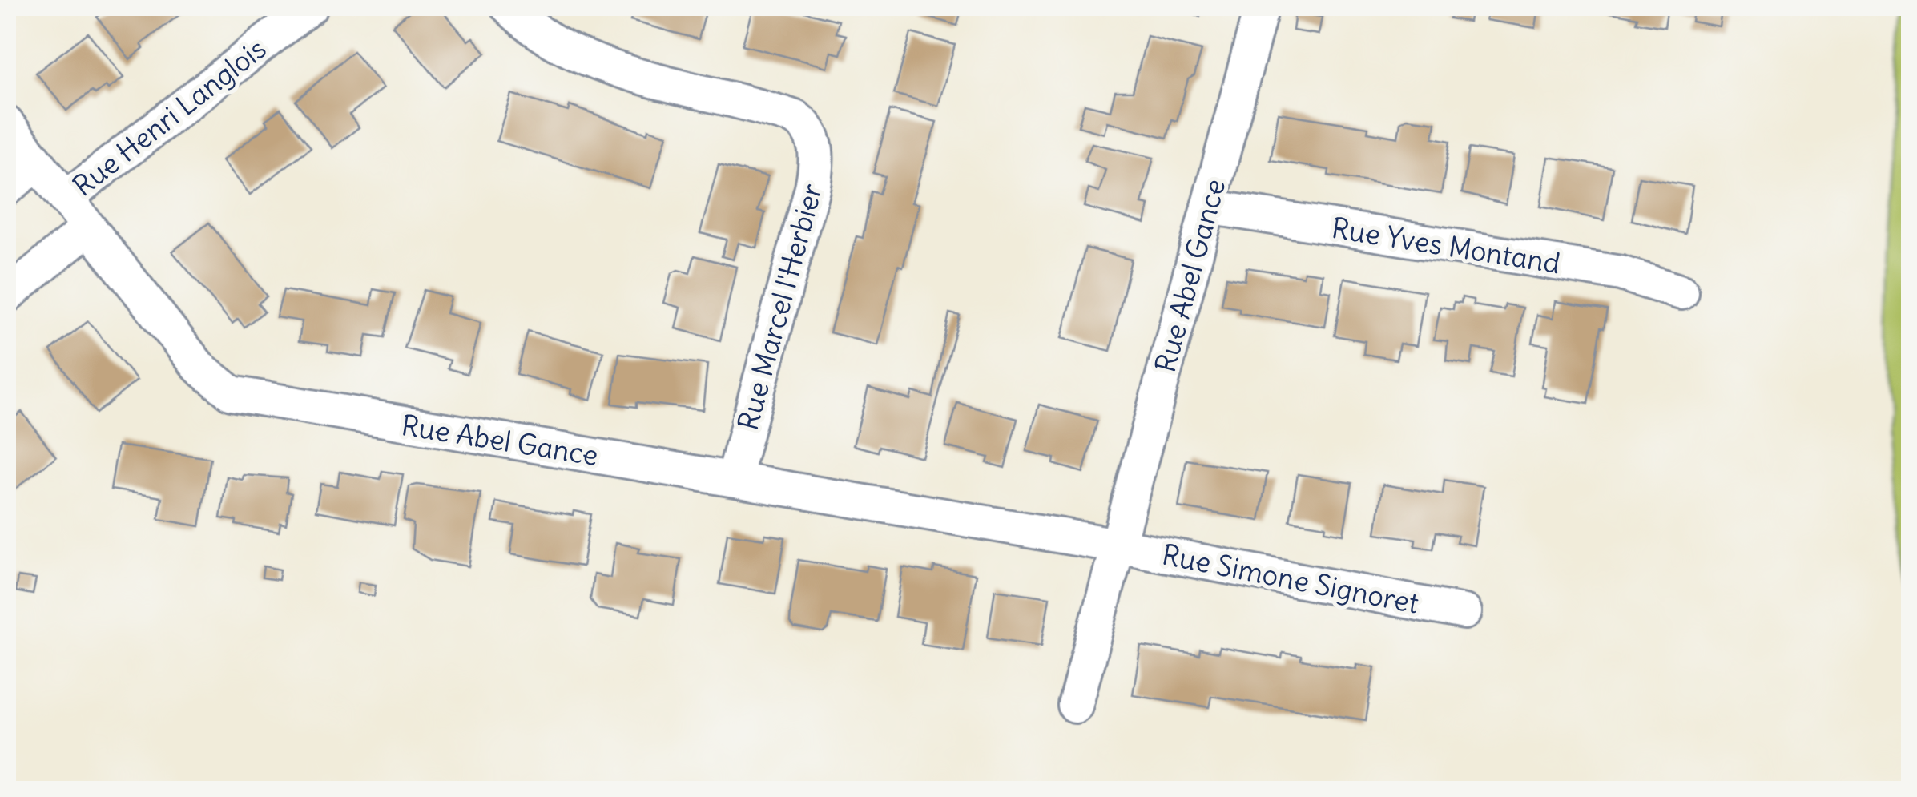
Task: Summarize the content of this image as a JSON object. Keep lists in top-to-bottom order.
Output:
{
  "streets": {
    "street": [
      "Rue Henri Langlois",
      "Rue Yves Montand",
      "Rue Abel Gance",
      "Rue Marcel l'Herbier",
      "Rue Simone Signoret"
    ]
  },
  "crossings": [
    ["Rue Henri Langlois", "Rue Abel Gance"],
    ["Rue Yves Montand", "Rue Abel Gance"],
    ["Rue Abel Gance", "Rue Marcel l'Herbier"],
    ["Rue Abel Gance", "Rue Simone Signoret"]
  ]
}
